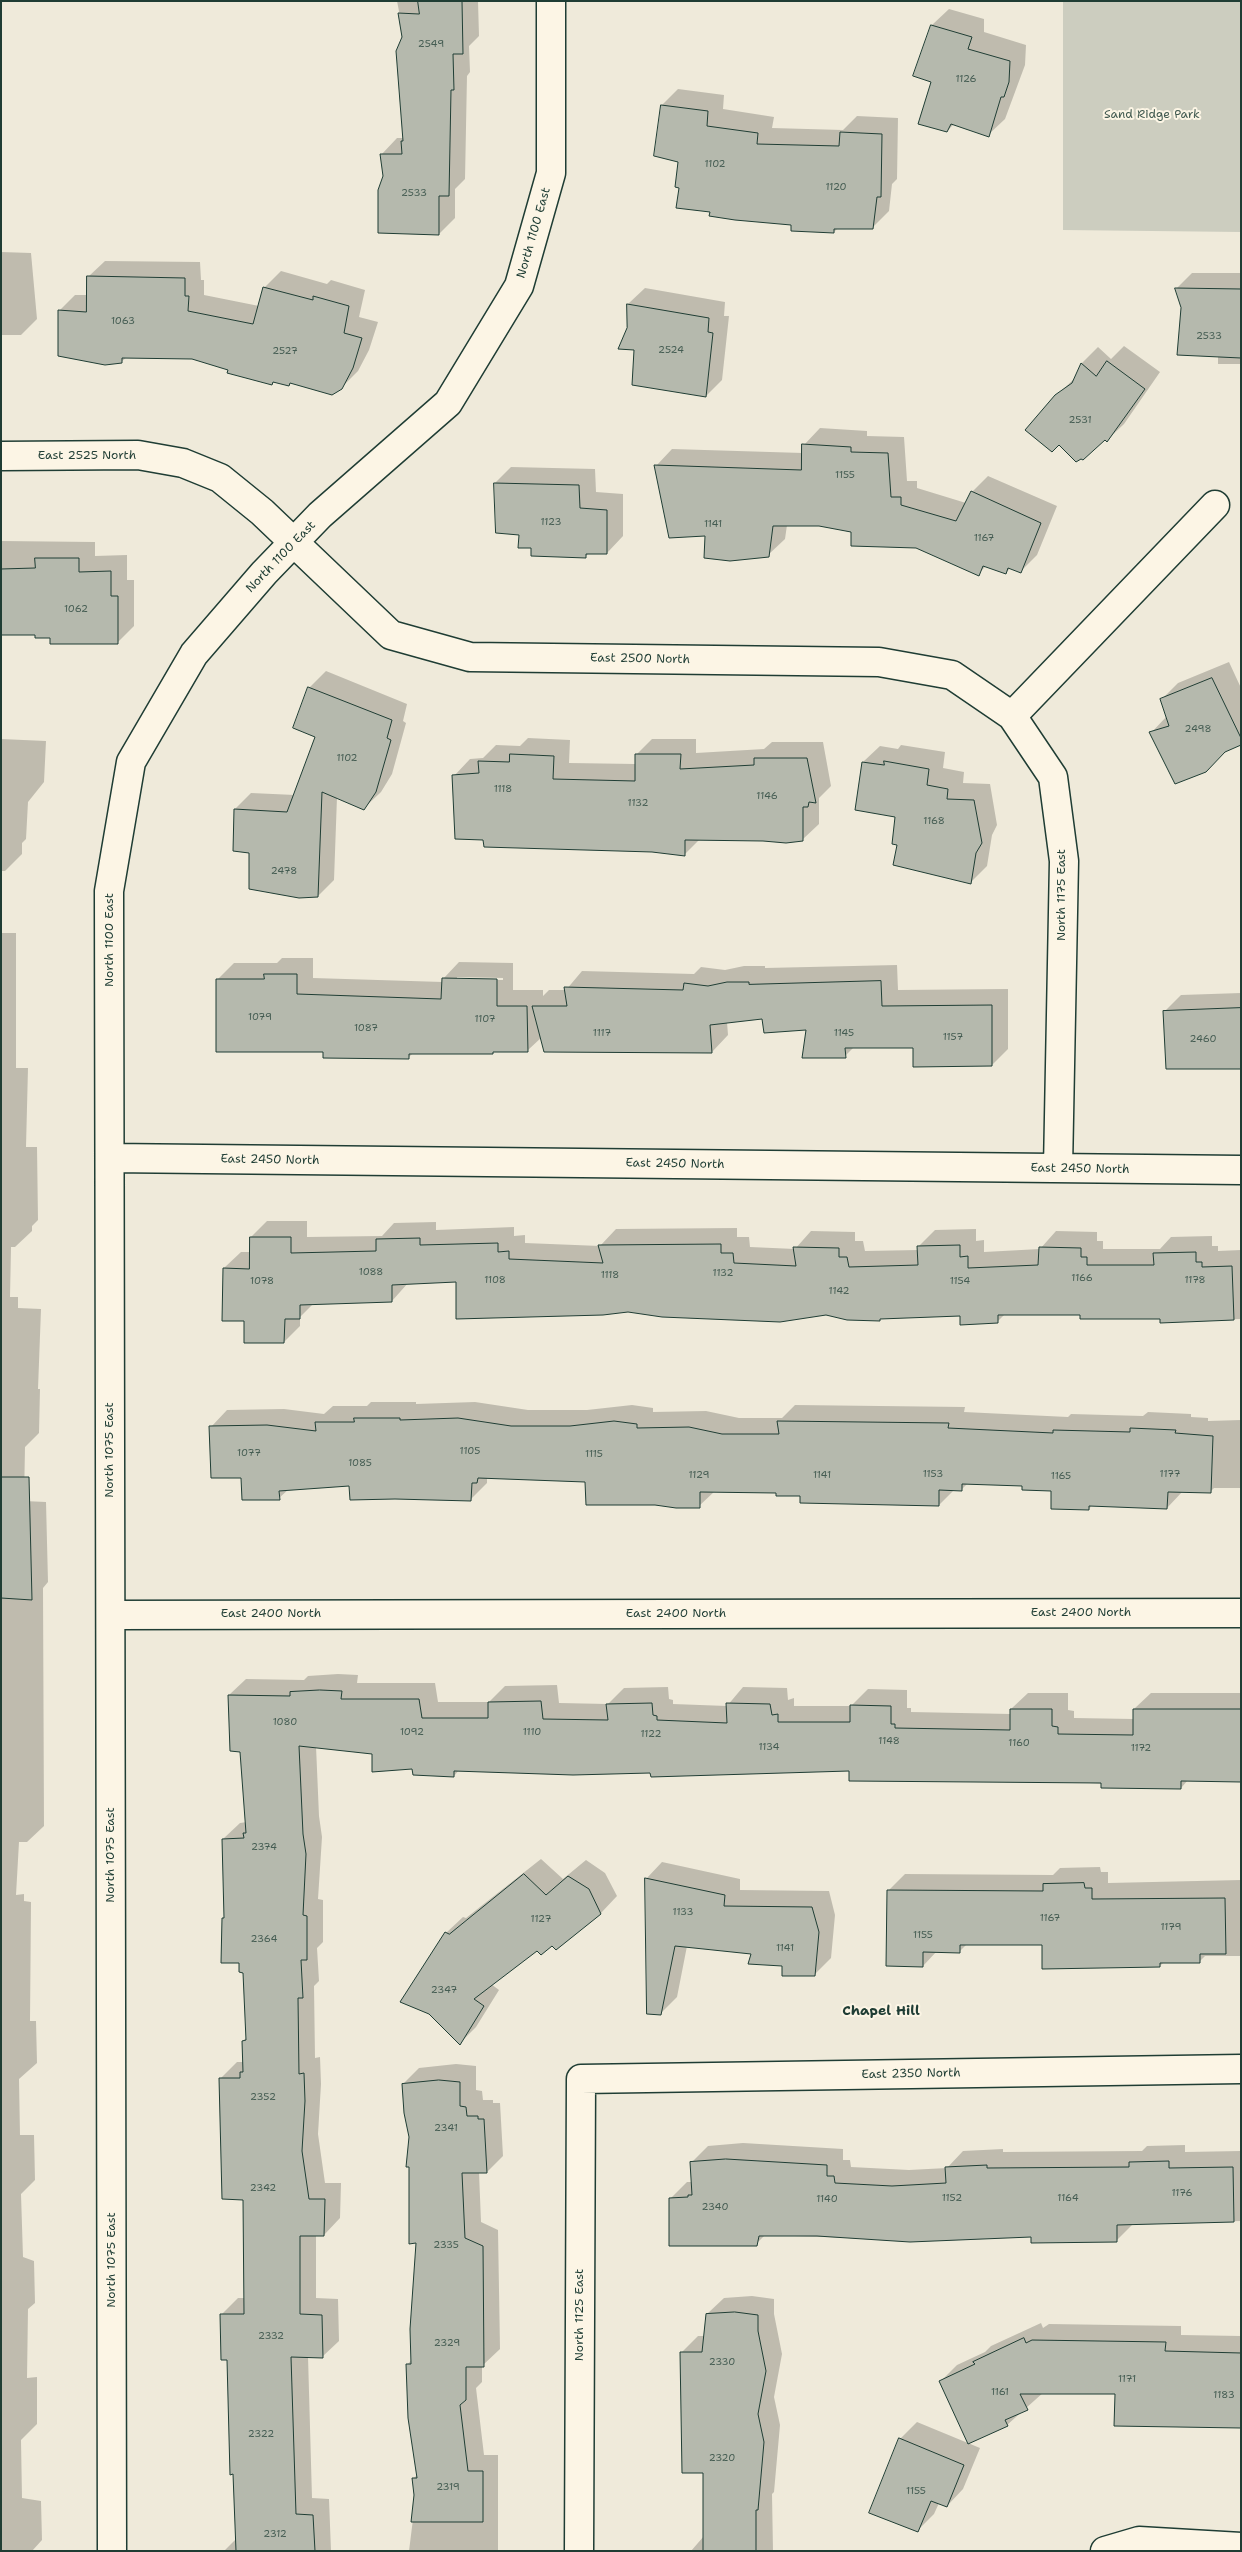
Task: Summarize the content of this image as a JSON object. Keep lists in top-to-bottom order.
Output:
{
  "streets": {
    "street": [
      "North 1100 East",
      "East 2525 North",
      "East 2500 North",
      "North 1175 East",
      "East 2450 North",
      "North 1075 East",
      "East 2400 North",
      "East 2350 North",
      "North 1125 East"
    ]
  },
  "crossings": [
    ["North 1100 East", "East 2525 North"],
    ["North 1100 East", "East 2500 North"],
    ["North 1100 East", "East 2450 North"],
    ["North 1100 East", "North 1075 East"],
    ["East 2525 North", "East 2500 North"],
    ["East 2500 North", "North 1175 East"],
    ["North 1175 East", "East 2450 North"],
    ["East 2450 North", "North 1075 East"],
    ["North 1075 East", "East 2400 North"],
    ["East 2350 North", "North 1125 East"]
  ],
  "districts": ["Chapel Hill"],
  "parks": ["Sand Ridge Park"],
  "house_numbers": [
    "2549",
    "1126",
    "1102",
    "1120",
    "2533",
    "1063",
    "2533",
    "2524",
    "2527",
    "2531",
    "1155",
    "1123",
    "1141",
    "1167",
    "1062",
    "2498",
    "1102",
    "1118",
    "1146",
    "1132",
    "1168",
    "2478",
    "1079",
    "1107",
    "1087",
    "1117",
    "1145",
    "1157",
    "2460",
    "1088",
    "1132",
    "1118",
    "1166",
    "1108",
    "1178",
    "1078",
    "1154",
    "1142",
    "1105",
    "1077",
    "1115",
    "1085",
    "1153",
    "1177",
    "1129",
    "1141",
    "1165",
    "1080",
    "1092",
    "1110",
    "1122",
    "1148",
    "1160",
    "1134",
    "1172",
    "2374",
    "1133",
    "1167",
    "1127",
    "1179",
    "1155",
    "2364",
    "1141",
    "2347",
    "2352",
    "2341",
    "2342",
    "1176",
    "1152",
    "1164",
    "1140",
    "2340",
    "2335",
    "2332",
    "2329",
    "2330",
    "1171",
    "1161",
    "1183",
    "2322",
    "2320",
    "2319",
    "1155",
    "2312"
  ]
}
